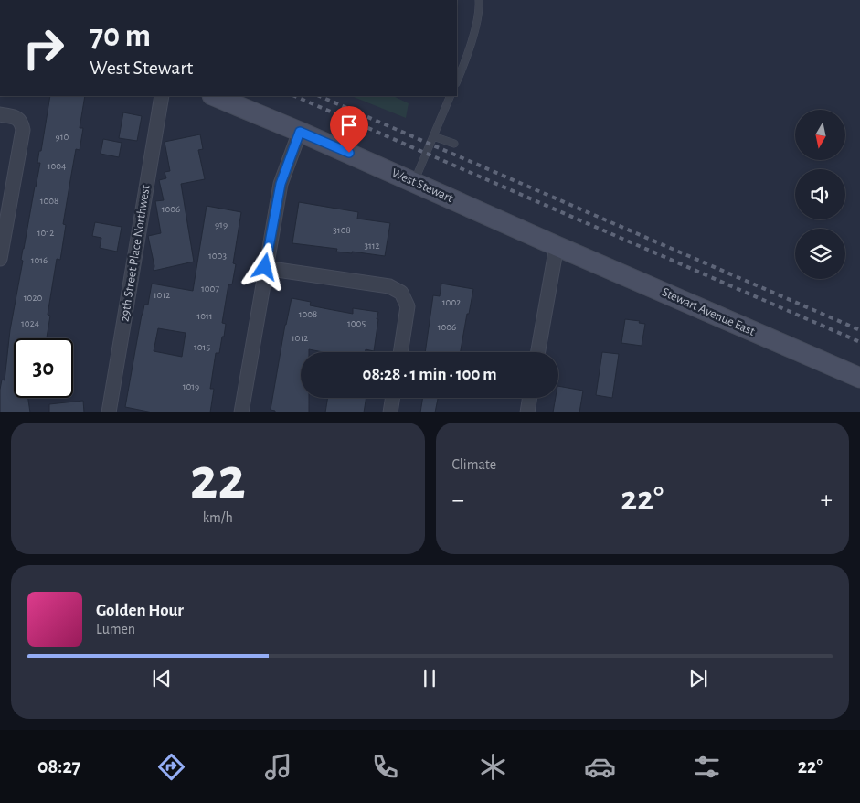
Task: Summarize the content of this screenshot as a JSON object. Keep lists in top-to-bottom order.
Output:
{
  "streets": {
    "street": ["West Stewart", "29th Street Place Northwest", "Stewart Avenue East"]
  },
  "crossings": [
    ["West Stewart", "Stewart Avenue East"]
  ],
  "house_numbers": [
    "910",
    "1004",
    "1008",
    "1006",
    "919",
    "3108",
    "1012",
    "3112",
    "1003",
    "1016",
    "1007",
    "1012",
    "1020",
    "1002",
    "1008",
    "1011",
    "1024",
    "1005",
    "1006",
    "1012",
    "1015",
    "1019"
  ],
  "north": "bottom",
  "page": {
    "turn": ["70 m", "West Stewart"],
    "limit": "30",
    "trip": "08:28 · 1 min · 100 m",
    "tile": [
      ["22", "km/h"],
      "Climate"
    ],
    "heat": ["−", "22°", "+"],
    "song": ["Golden Hour", "Lumen"],
    "tabs": ["08:27", "22°"]
  }
}
